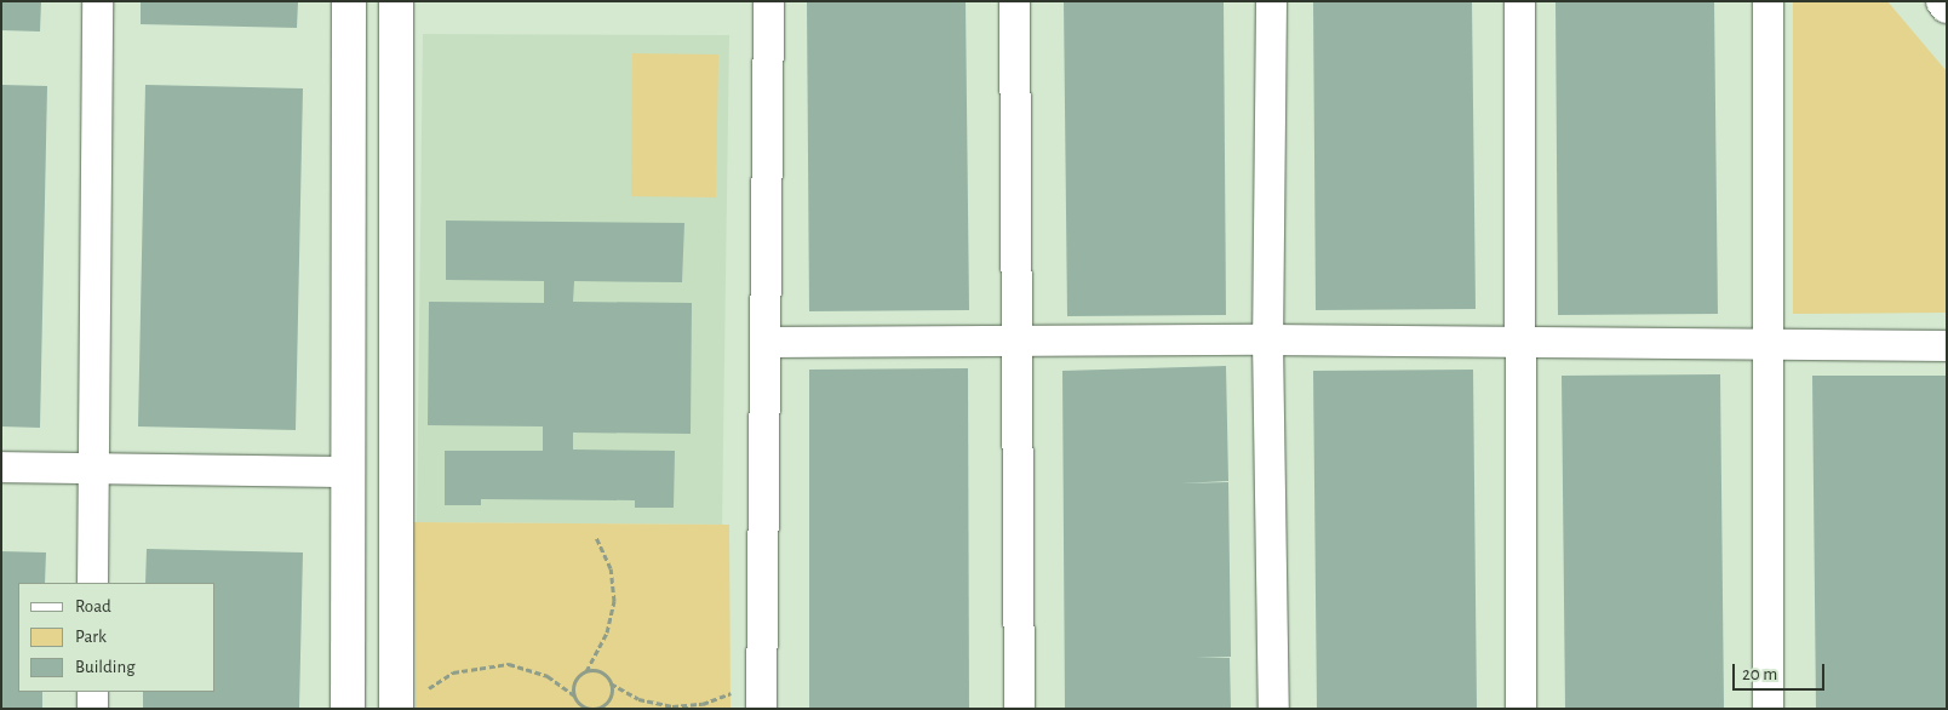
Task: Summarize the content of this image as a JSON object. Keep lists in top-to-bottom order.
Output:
{
  "legend": ["Road", "Park", "Building"],
  "scale_bar": "20 m"
}
